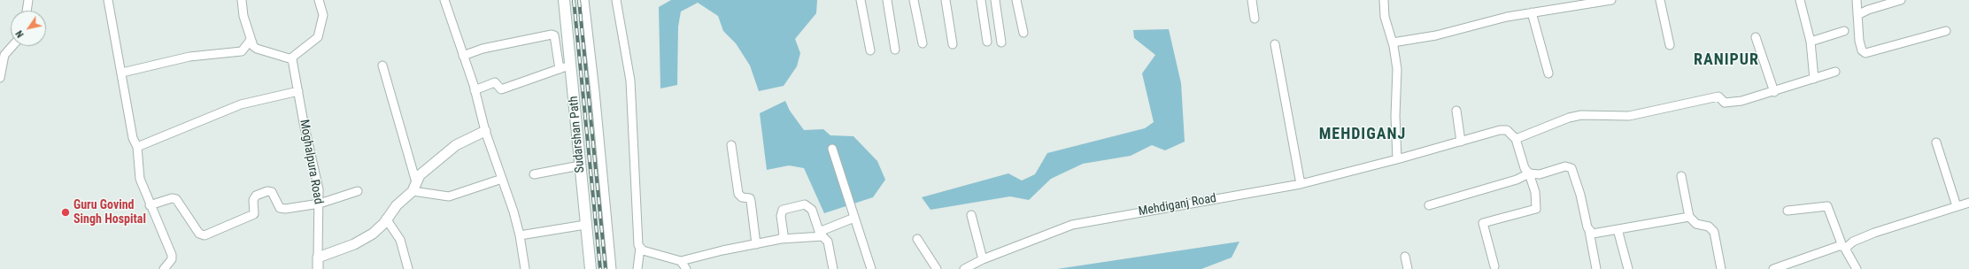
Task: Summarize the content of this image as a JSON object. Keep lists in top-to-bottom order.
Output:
{
  "streets": {
    "main road": ["Sudarshan Path"],
    "street": ["Moghalpura Road", "Mehdiganj Road"]
  },
  "districts": ["RANIPUR", "MEHDIGANJ"],
  "places": ["Guru Govind Singh Hospital"],
  "north": "bottom left"
}
